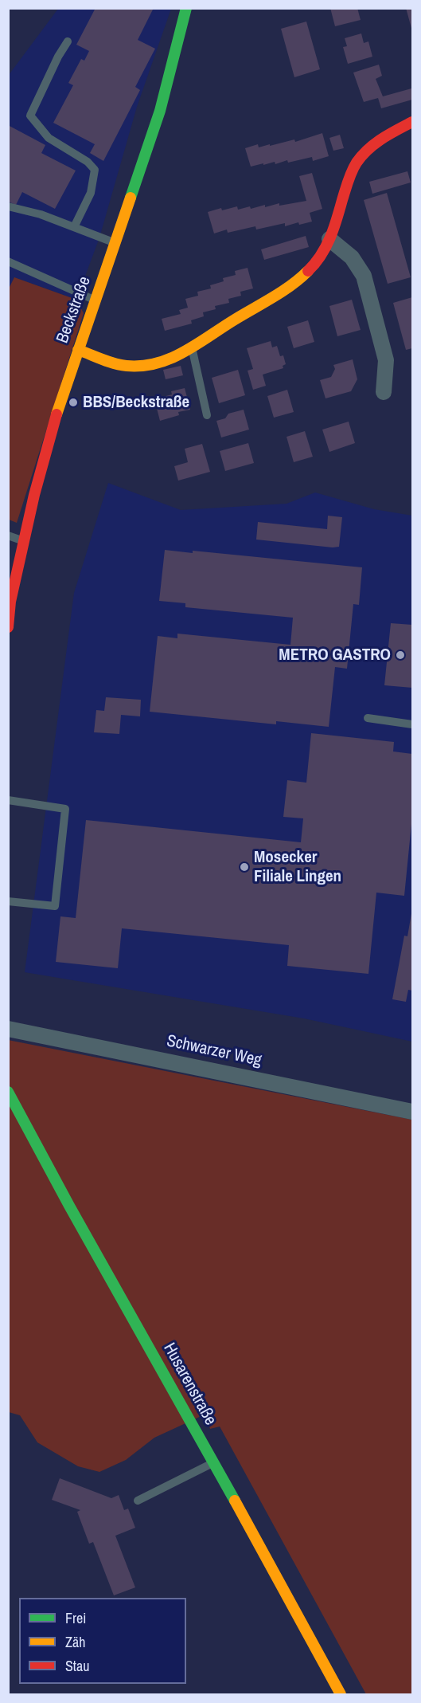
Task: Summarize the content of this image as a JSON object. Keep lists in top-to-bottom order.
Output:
{
  "streets": {
    "street": ["Beckstraße", "Schwarzer Weg", "Husarenstraße"]
  },
  "places": ["BBS/Beckstraße", "METRO GASTRO", "Mosecker Filiale Lingen"],
  "legend": ["Frei", "Zäh", "Stau"]
}
